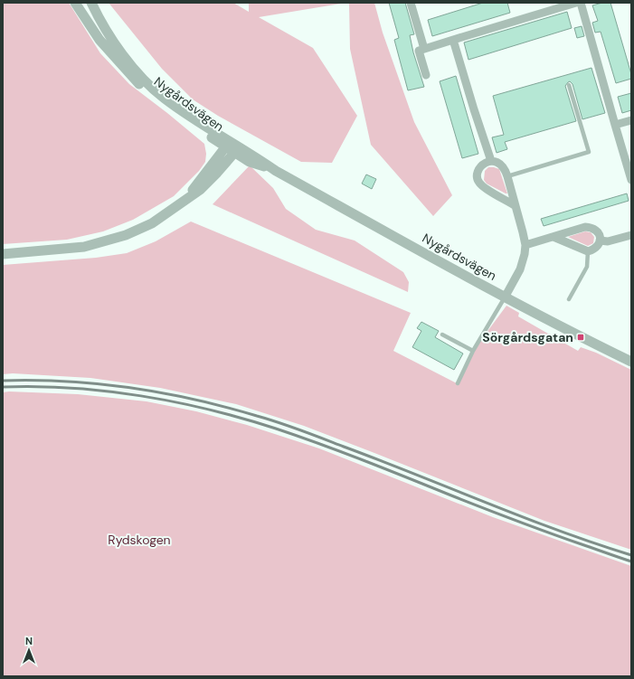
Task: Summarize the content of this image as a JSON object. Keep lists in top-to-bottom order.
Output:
{
  "streets": {
    "street": ["Nygårdsvägen"]
  },
  "parks": ["Rydskogen"],
  "places": {
    "transit": ["Sörgårdsgatan"]
  },
  "north": "top"
}
